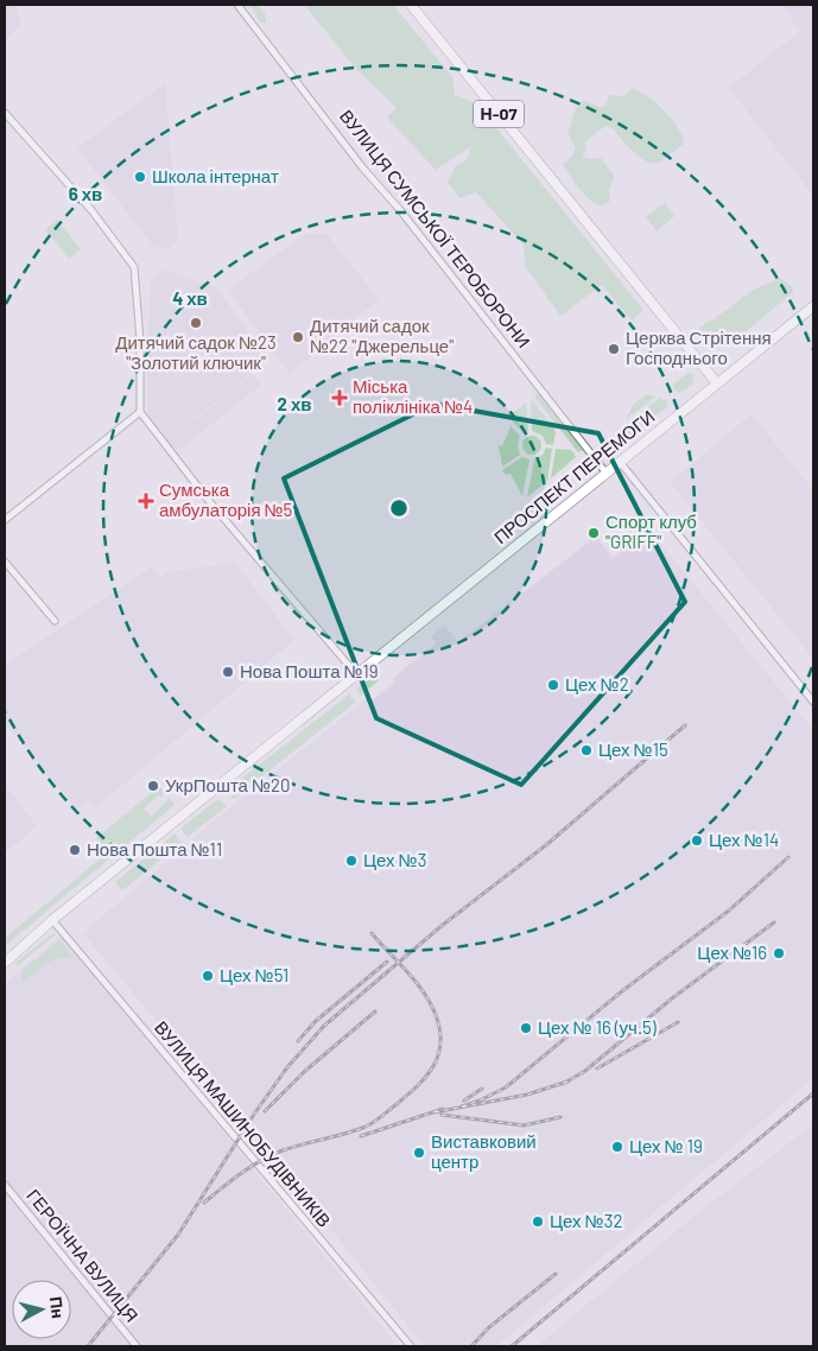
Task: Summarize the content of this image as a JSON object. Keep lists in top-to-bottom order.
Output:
{
  "streets": {
    "main road": ["Н-07", "ПРОСПЕКТ ПЕРЕМОГИ"],
    "street": ["ВУЛИЦЯ СУМСЬКОЇ ТЕРОБОРОНИ", "ВУЛИЦЯ МАШИНОБУДІВНИКІВ", "ГЕРОЇЧНА ВУЛИЦЯ"]
  },
  "crossings": [
    ["Н-07", "ПРОСПЕКТ ПЕРЕМОГИ"],
    ["ВУЛИЦЯ СУМСЬКОЇ ТЕРОБОРОНИ", "ПРОСПЕКТ ПЕРЕМОГИ"],
    ["ПРОСПЕКТ ПЕРЕМОГИ", "ВУЛИЦЯ МАШИНОБУДІВНИКІВ"]
  ],
  "places": {
    "other": [
      "Школа інтернат",
      "Дитячий садок №23 \"Золотий ключик\"",
      "Дитячий садок №22 \"Джерельце\"",
      "Церква Стрітення Господнього",
      "Спорт клуб \"GRIFF\"",
      "Нова Пошта №19",
      "Цех №2",
      "Цех №15",
      "УкрПошта №20",
      "Цех №14",
      "Нова Пошта №11",
      "Цех №3",
      "Цех №16",
      "Цех №51",
      "Цех № 16 (уч.5)",
      "Цех № 19",
      "Виставковий центр",
      "Цех №32"
    ],
    "health": ["Міська поліклініка №4", "Сумська амбулаторія №5"]
  },
  "north": "right",
  "rings": ["6 хв", "4 хв", "2 хв"]
}
